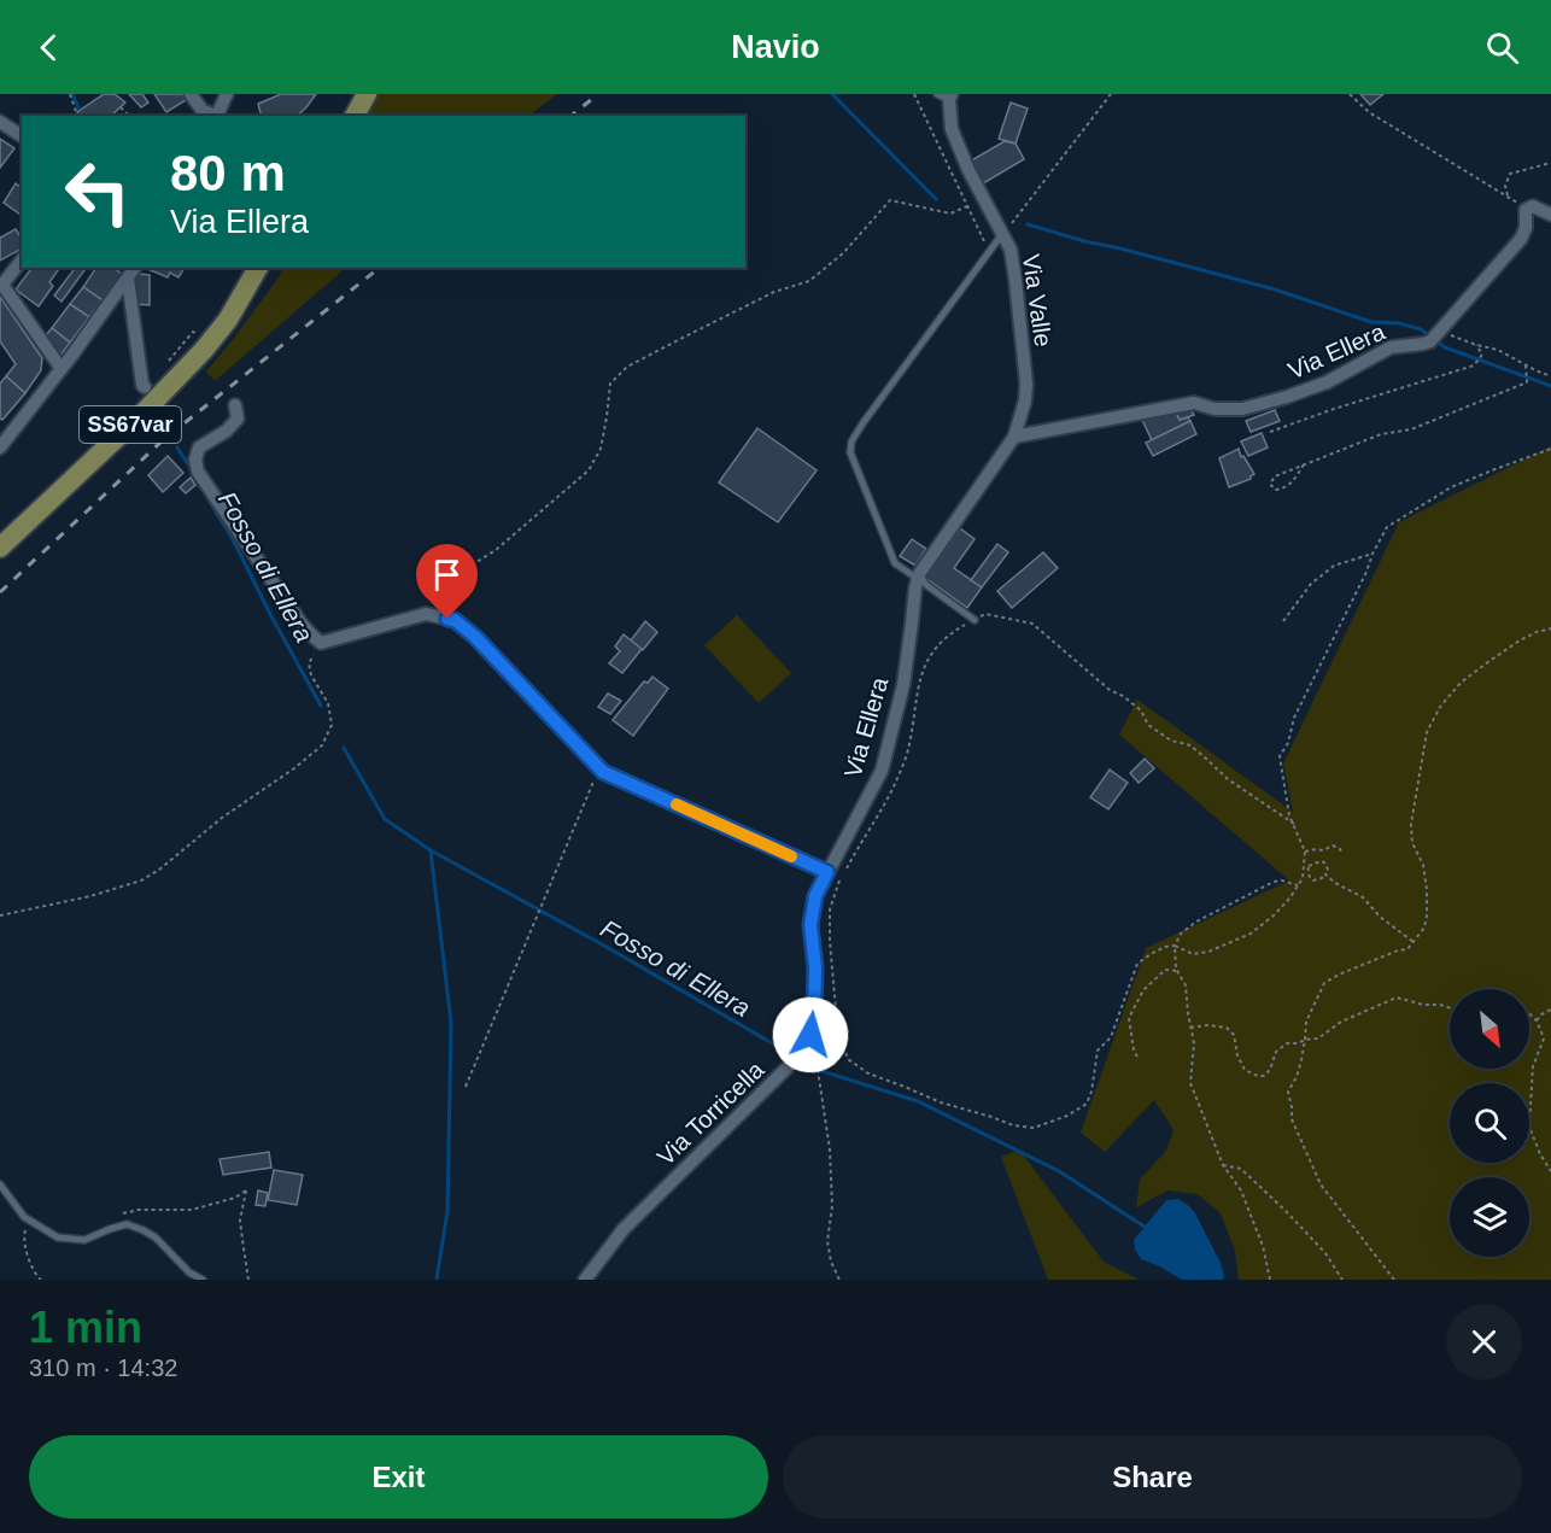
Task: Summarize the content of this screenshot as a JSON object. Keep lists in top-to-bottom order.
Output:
{
  "streets": {
    "main road": ["SS67var"],
    "street": ["Via Valle", "Via Ellera", "Via Torricella"]
  },
  "crossings": [
    ["Via Valle", "Via Ellera"],
    ["Via Ellera", "Via Torricella"]
  ],
  "water": ["Fosso di Ellera"],
  "north": "bottom right",
  "page": {
    "header": "Navio",
    "turn": ["80 m", "Via Ellera"],
    "heading": ["1 min", "310 m · 14:32"],
    "buttons": ["Exit", "Share"]
  }
}
